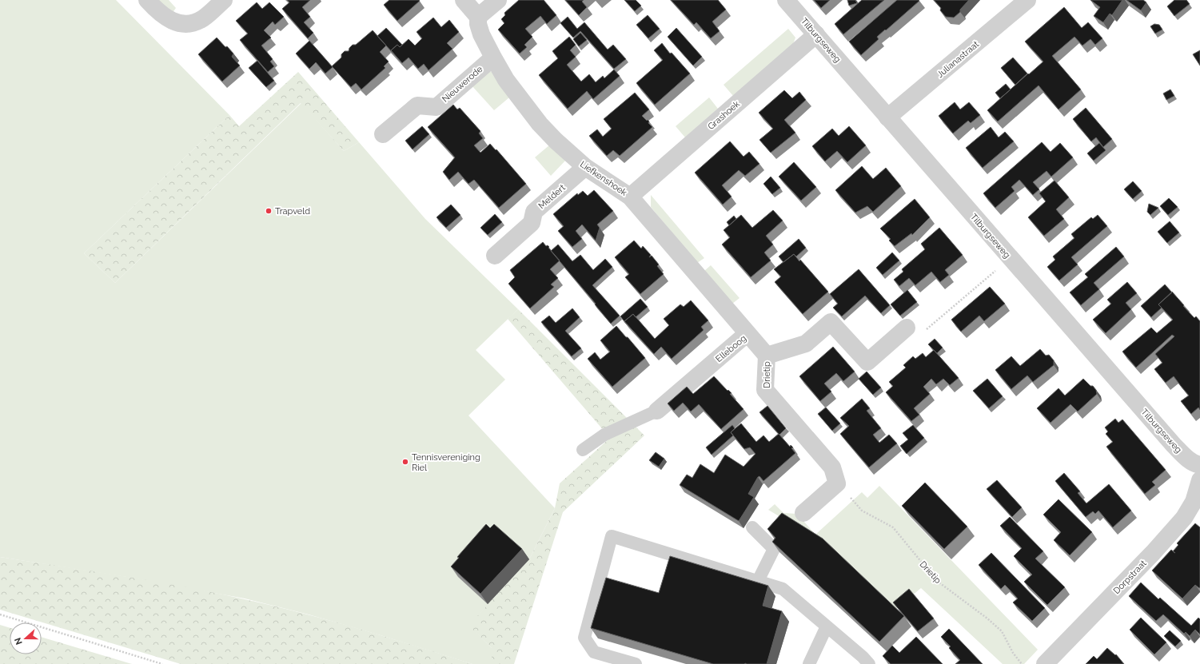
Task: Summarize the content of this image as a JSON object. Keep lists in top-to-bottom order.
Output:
{
  "streets": {
    "street": [
      "Tilburgseweg",
      "Julianastraat",
      "Nieuwerode",
      "Grashoek",
      "Liefkenshoek",
      "Meldert",
      "Elleboog",
      "Drietip",
      "Dorpstraat"
    ]
  },
  "crossings": [
    ["Tilburgseweg", "Julianastraat"],
    ["Tilburgseweg", "Grashoek"],
    ["Nieuwerode", "Liefkenshoek"],
    ["Grashoek", "Liefkenshoek"],
    ["Liefkenshoek", "Meldert"],
    ["Liefkenshoek", "Elleboog"],
    ["Elleboog", "Drietip"]
  ],
  "places": ["Trapveld", "Tennisvereniging Riel"],
  "north": "left"
}
